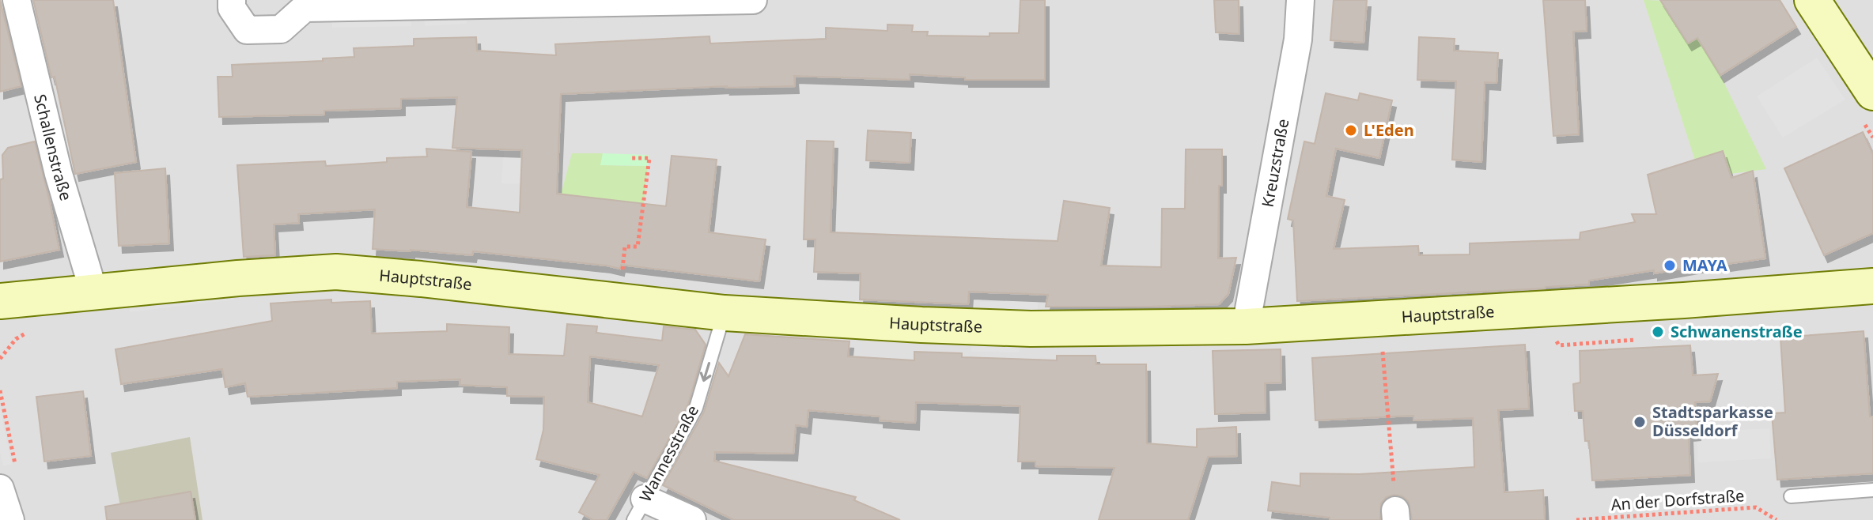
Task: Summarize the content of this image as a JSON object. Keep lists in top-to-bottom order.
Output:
{
  "streets": {
    "street": ["Schallenstraße", "Kreuzstraße", "Hauptstraße"],
    "lane": ["Wannesstraße"],
    "path": ["An der Dorfstraße"]
  },
  "crossings": [
    ["Schallenstraße", "Hauptstraße"],
    ["Kreuzstraße", "Hauptstraße"],
    ["Hauptstraße", "Wannesstraße"]
  ],
  "one_way": ["Wannesstraße"],
  "places": [
    "L'Eden",
    "MAYA",
    "Schwanenstraße",
    "Stadtsparkasse Düsseldorf"
  ]
}
